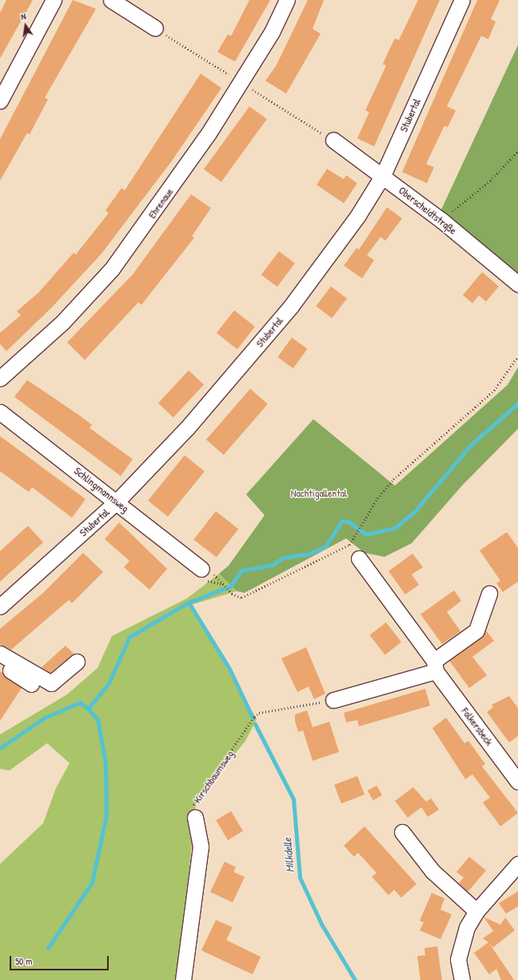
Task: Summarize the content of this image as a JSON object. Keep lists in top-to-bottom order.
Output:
{
  "streets": {
    "street": [
      "Stubertal",
      "Ehrenaue",
      "Oberscheidtstraße",
      "Schlingmannsweg",
      "Folkersbeck",
      "Kirschbaumsweg"
    ]
  },
  "crossings": [
    ["Stubertal", "Oberscheidtstraße"],
    ["Stubertal", "Schlingmannsweg"]
  ],
  "water": ["Milkdelle"],
  "parks": ["Nachtigallental"],
  "scale_bar": "50 m",
  "north": "top"
}
